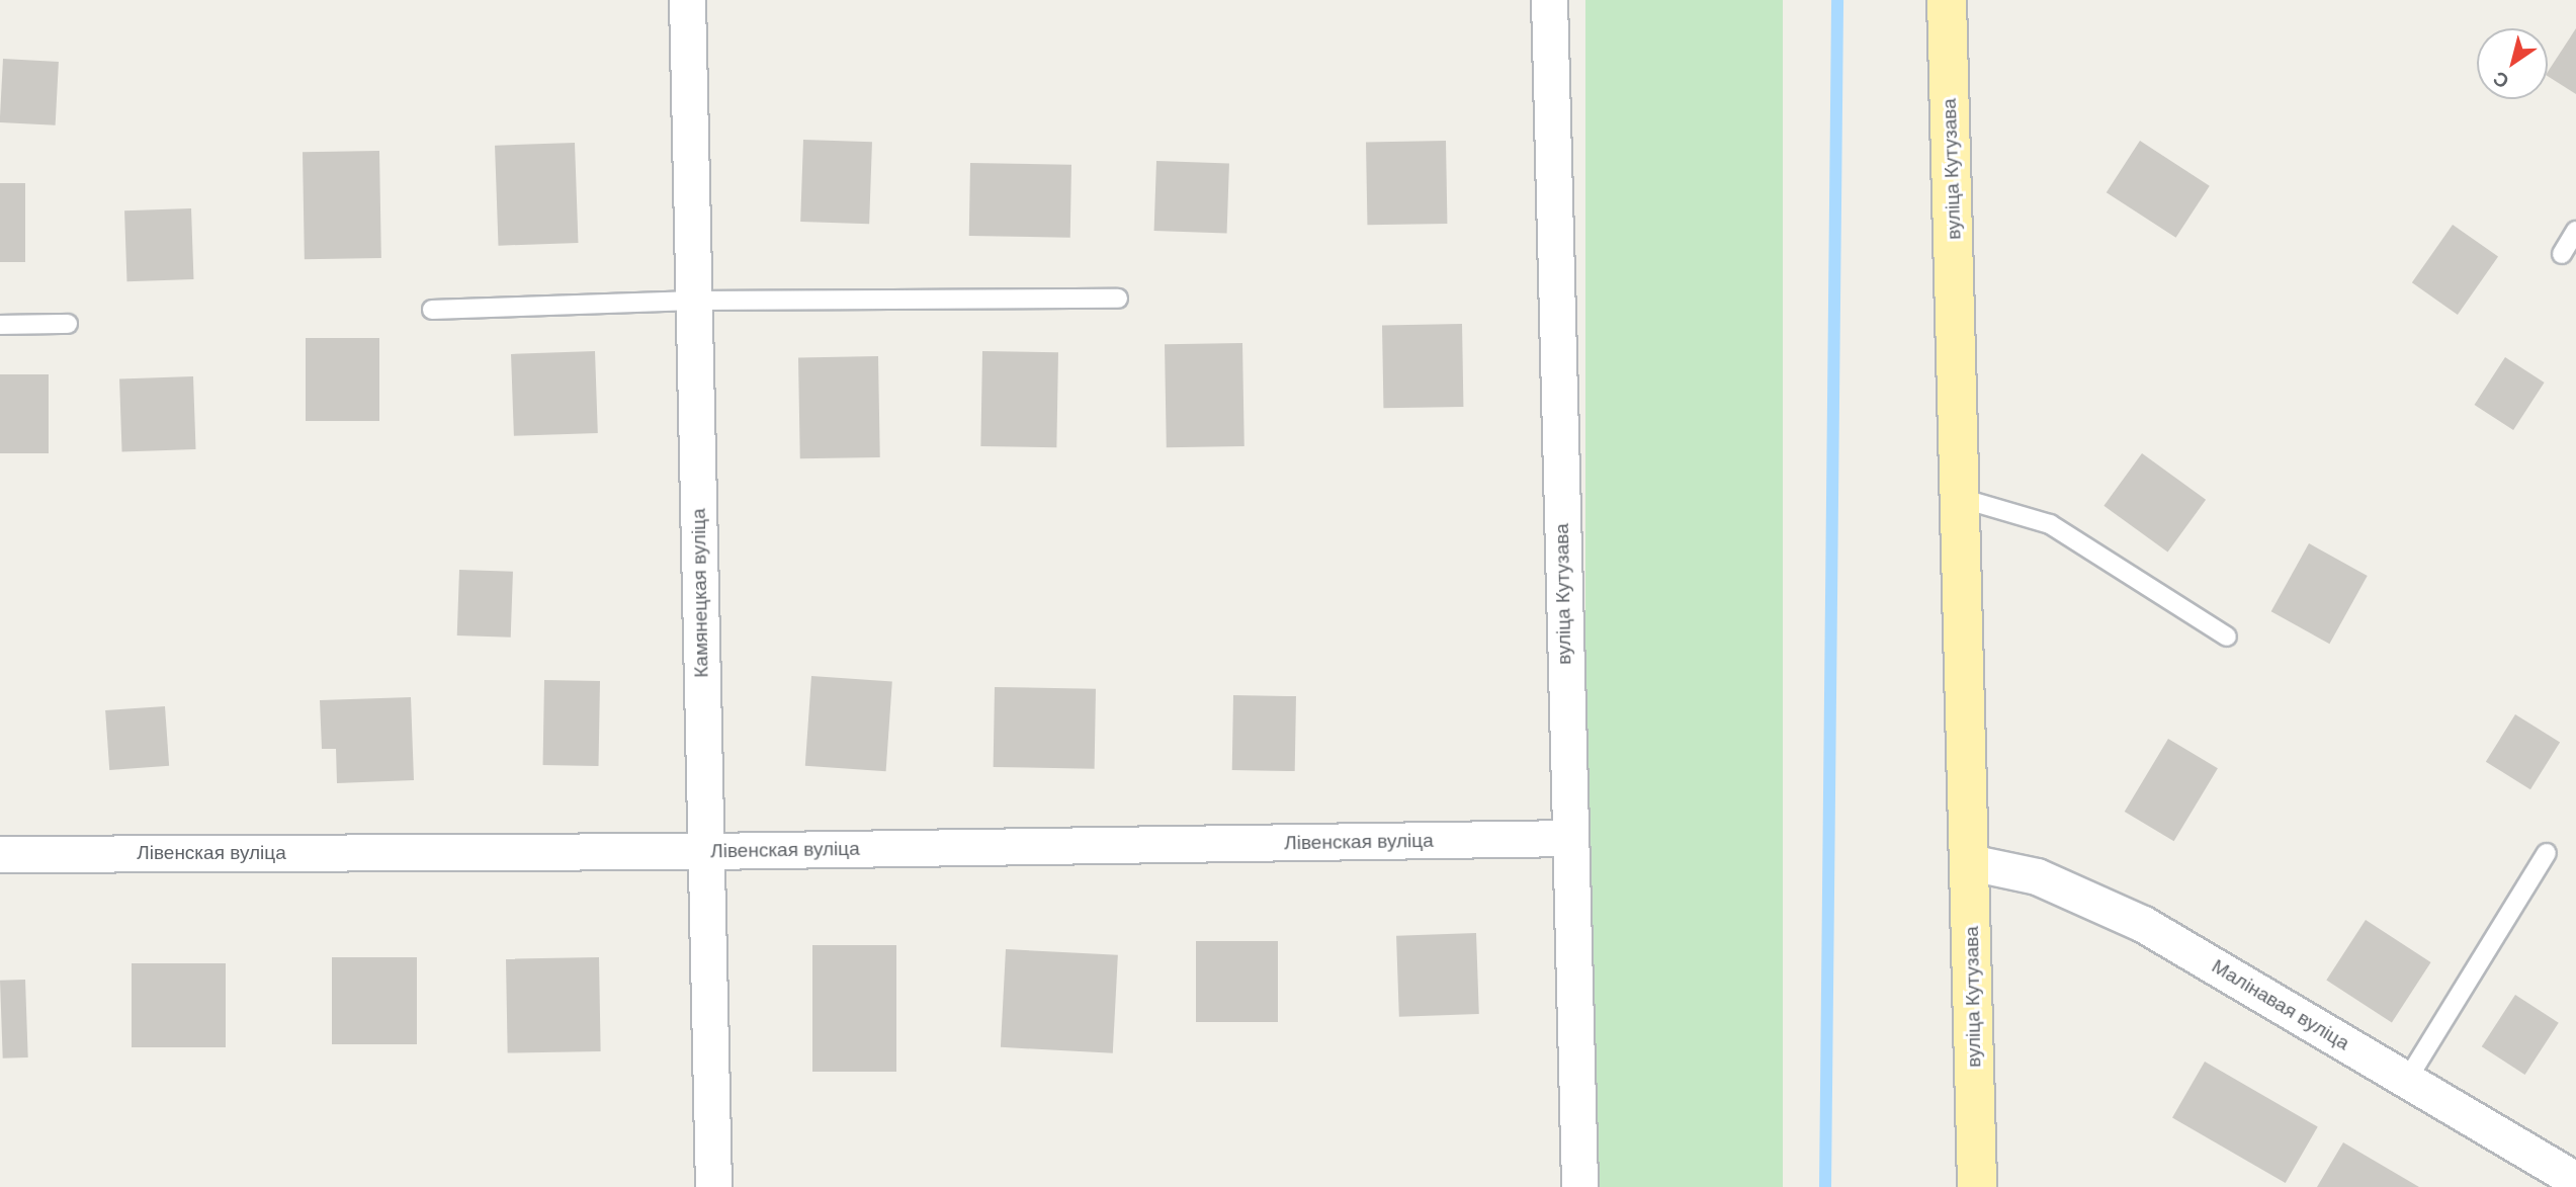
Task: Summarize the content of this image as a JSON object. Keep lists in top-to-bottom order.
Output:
{
  "streets": {
    "main road": ["вуліца Кутузава"],
    "street": ["Камянецкая вуліца", "Лівенская вуліца", "Малінавая вуліца"]
  },
  "crossings": [
    ["вуліца Кутузава", "Лівенская вуліца"],
    ["вуліца Кутузава", "Малінавая вуліца"],
    ["Камянецкая вуліца", "Лівенская вуліца"]
  ],
  "north": "bottom left"
}
